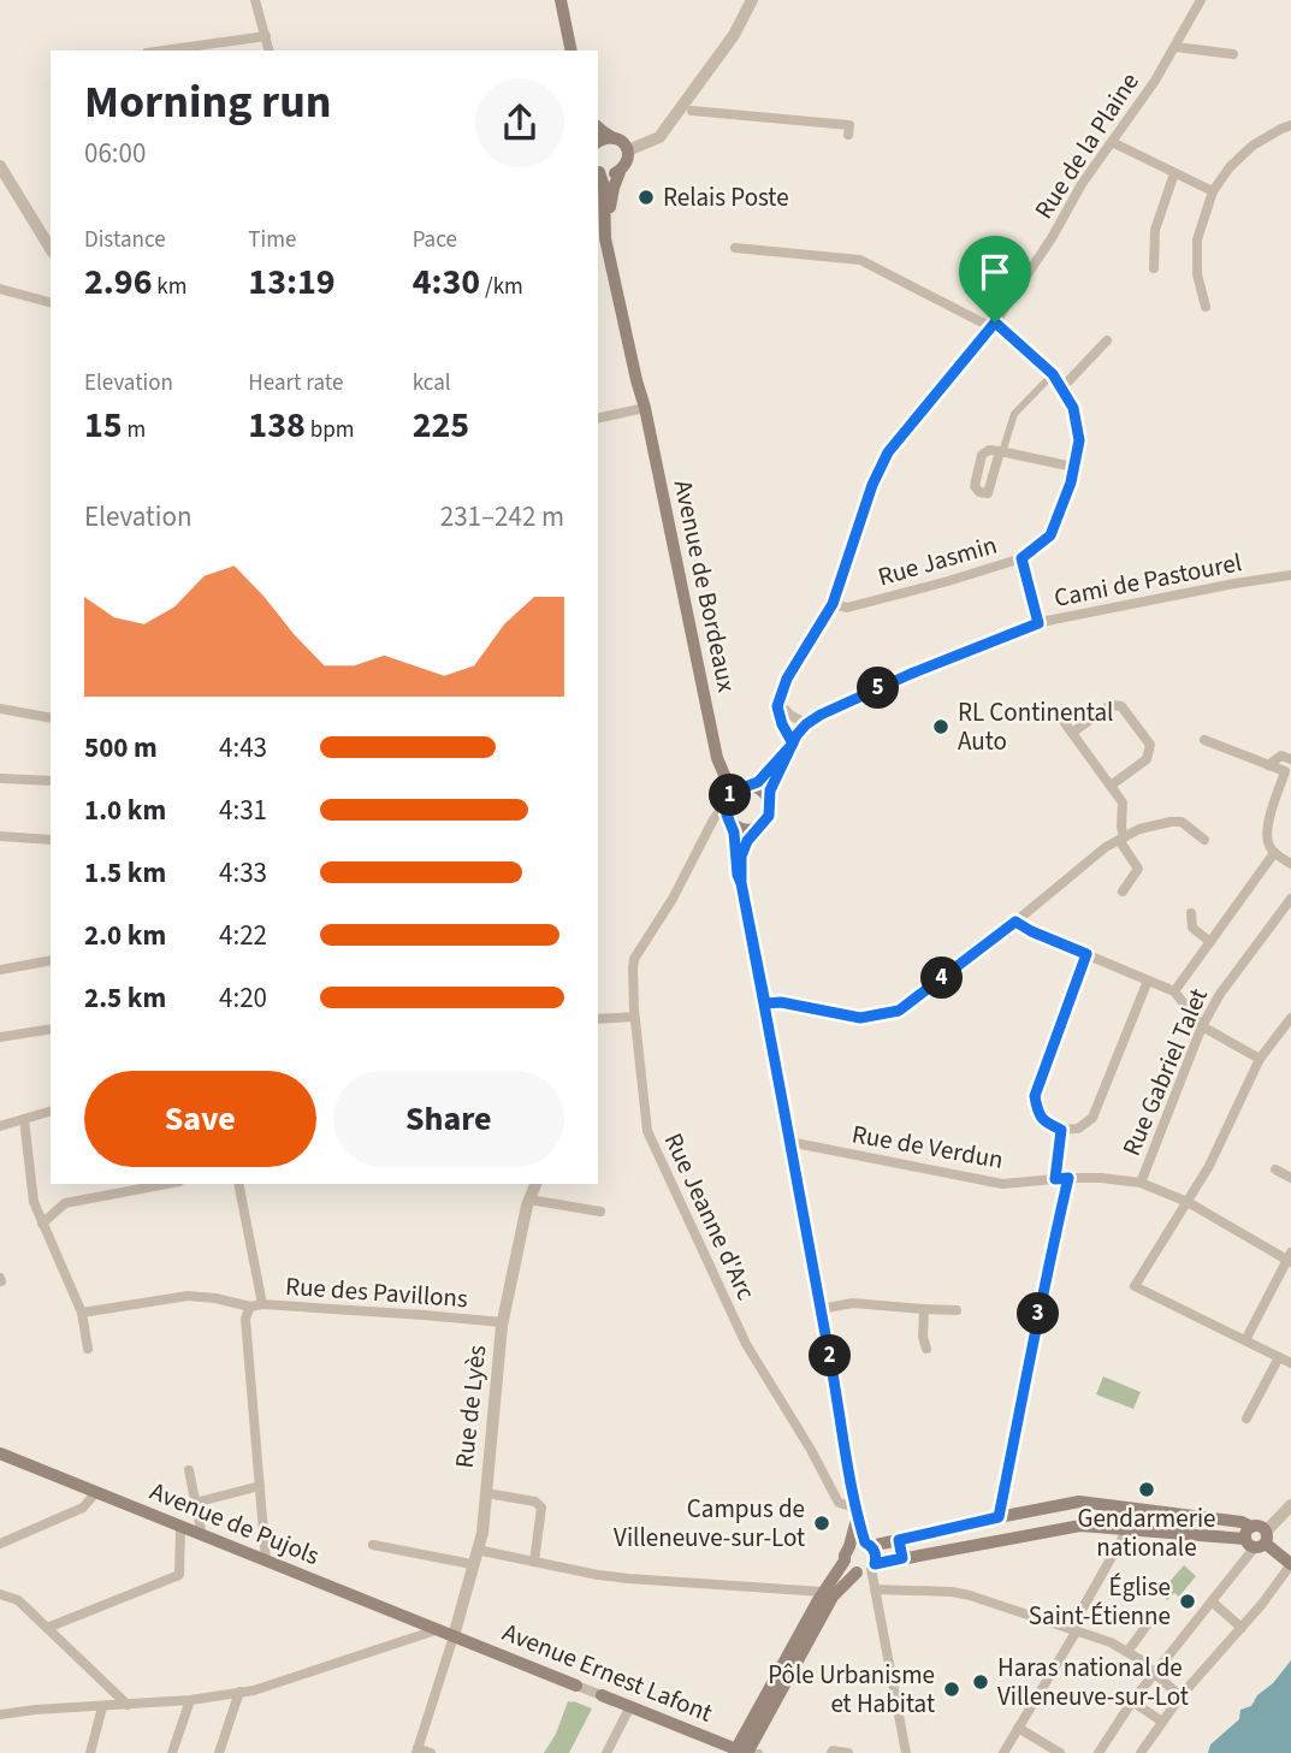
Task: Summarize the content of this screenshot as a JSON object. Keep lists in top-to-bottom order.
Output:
{
  "streets": {
    "main road": ["Avenue de Bordeaux", "Avenue de Pujols", "Avenue Ernest Lafont"],
    "street": [
      "Rue de la Plaine",
      "Rue Jasmin",
      "Cami de Pastourel",
      "Rue Gabriel Talet",
      "Rue de Verdun",
      "Rue Jeanne d'Arc",
      "Rue des Pavillons",
      "Rue de Lyès"
    ]
  },
  "crossings": [
    ["Rue de la Plaine", "Rue Jasmin"],
    ["Cami de Pastourel", "Avenue de Bordeaux"],
    ["Cami de Pastourel", "Rue Jeanne d'Arc"],
    ["Avenue de Bordeaux", "Rue Jeanne d'Arc"],
    ["Rue Gabriel Talet", "Rue de Verdun"],
    ["Rue des Pavillons", "Rue de Lyès"],
    ["Rue des Pavillons", "Avenue de Pujols"],
    ["Rue de Lyès", "Avenue de Pujols"],
    ["Rue de Lyès", "Avenue Ernest Lafont"],
    ["Avenue de Pujols", "Avenue Ernest Lafont"]
  ],
  "places": [
    "Relais Poste",
    "RL Continental Auto",
    "Gendarmerie nationale",
    "Campus de Villeneuve-sur-Lot",
    "Église Saint-Étienne",
    "Haras national de Villeneuve-sur-Lot",
    "Pôle Urbanisme et Habitat"
  ],
  "page": {
    "heading": ["Morning run", "06:00"],
    "stats": [
      ["Distance", "2.96 km"],
      ["Time", "13:19"],
      ["Pace", "4:30 /km"],
      ["Elevation", "15 m"],
      ["Heart rate", "138 bpm"],
      ["kcal", "225"]
    ],
    "chart": ["Elevation", "231–242 m"],
    "pins": [
      "5",
      "1",
      "4",
      "3",
      "2"
    ],
    "list": [
      {
        "name": "500 m",
        "note": "4:43"
      },
      {
        "name": "1.0 km",
        "note": "4:31"
      },
      {
        "name": "1.5 km",
        "note": "4:33"
      },
      {
        "name": "2.0 km",
        "note": "4:22"
      },
      {
        "name": "2.5 km",
        "note": "4:20"
      }
    ],
    "buttons": ["Save", "Share"]
  }
}
